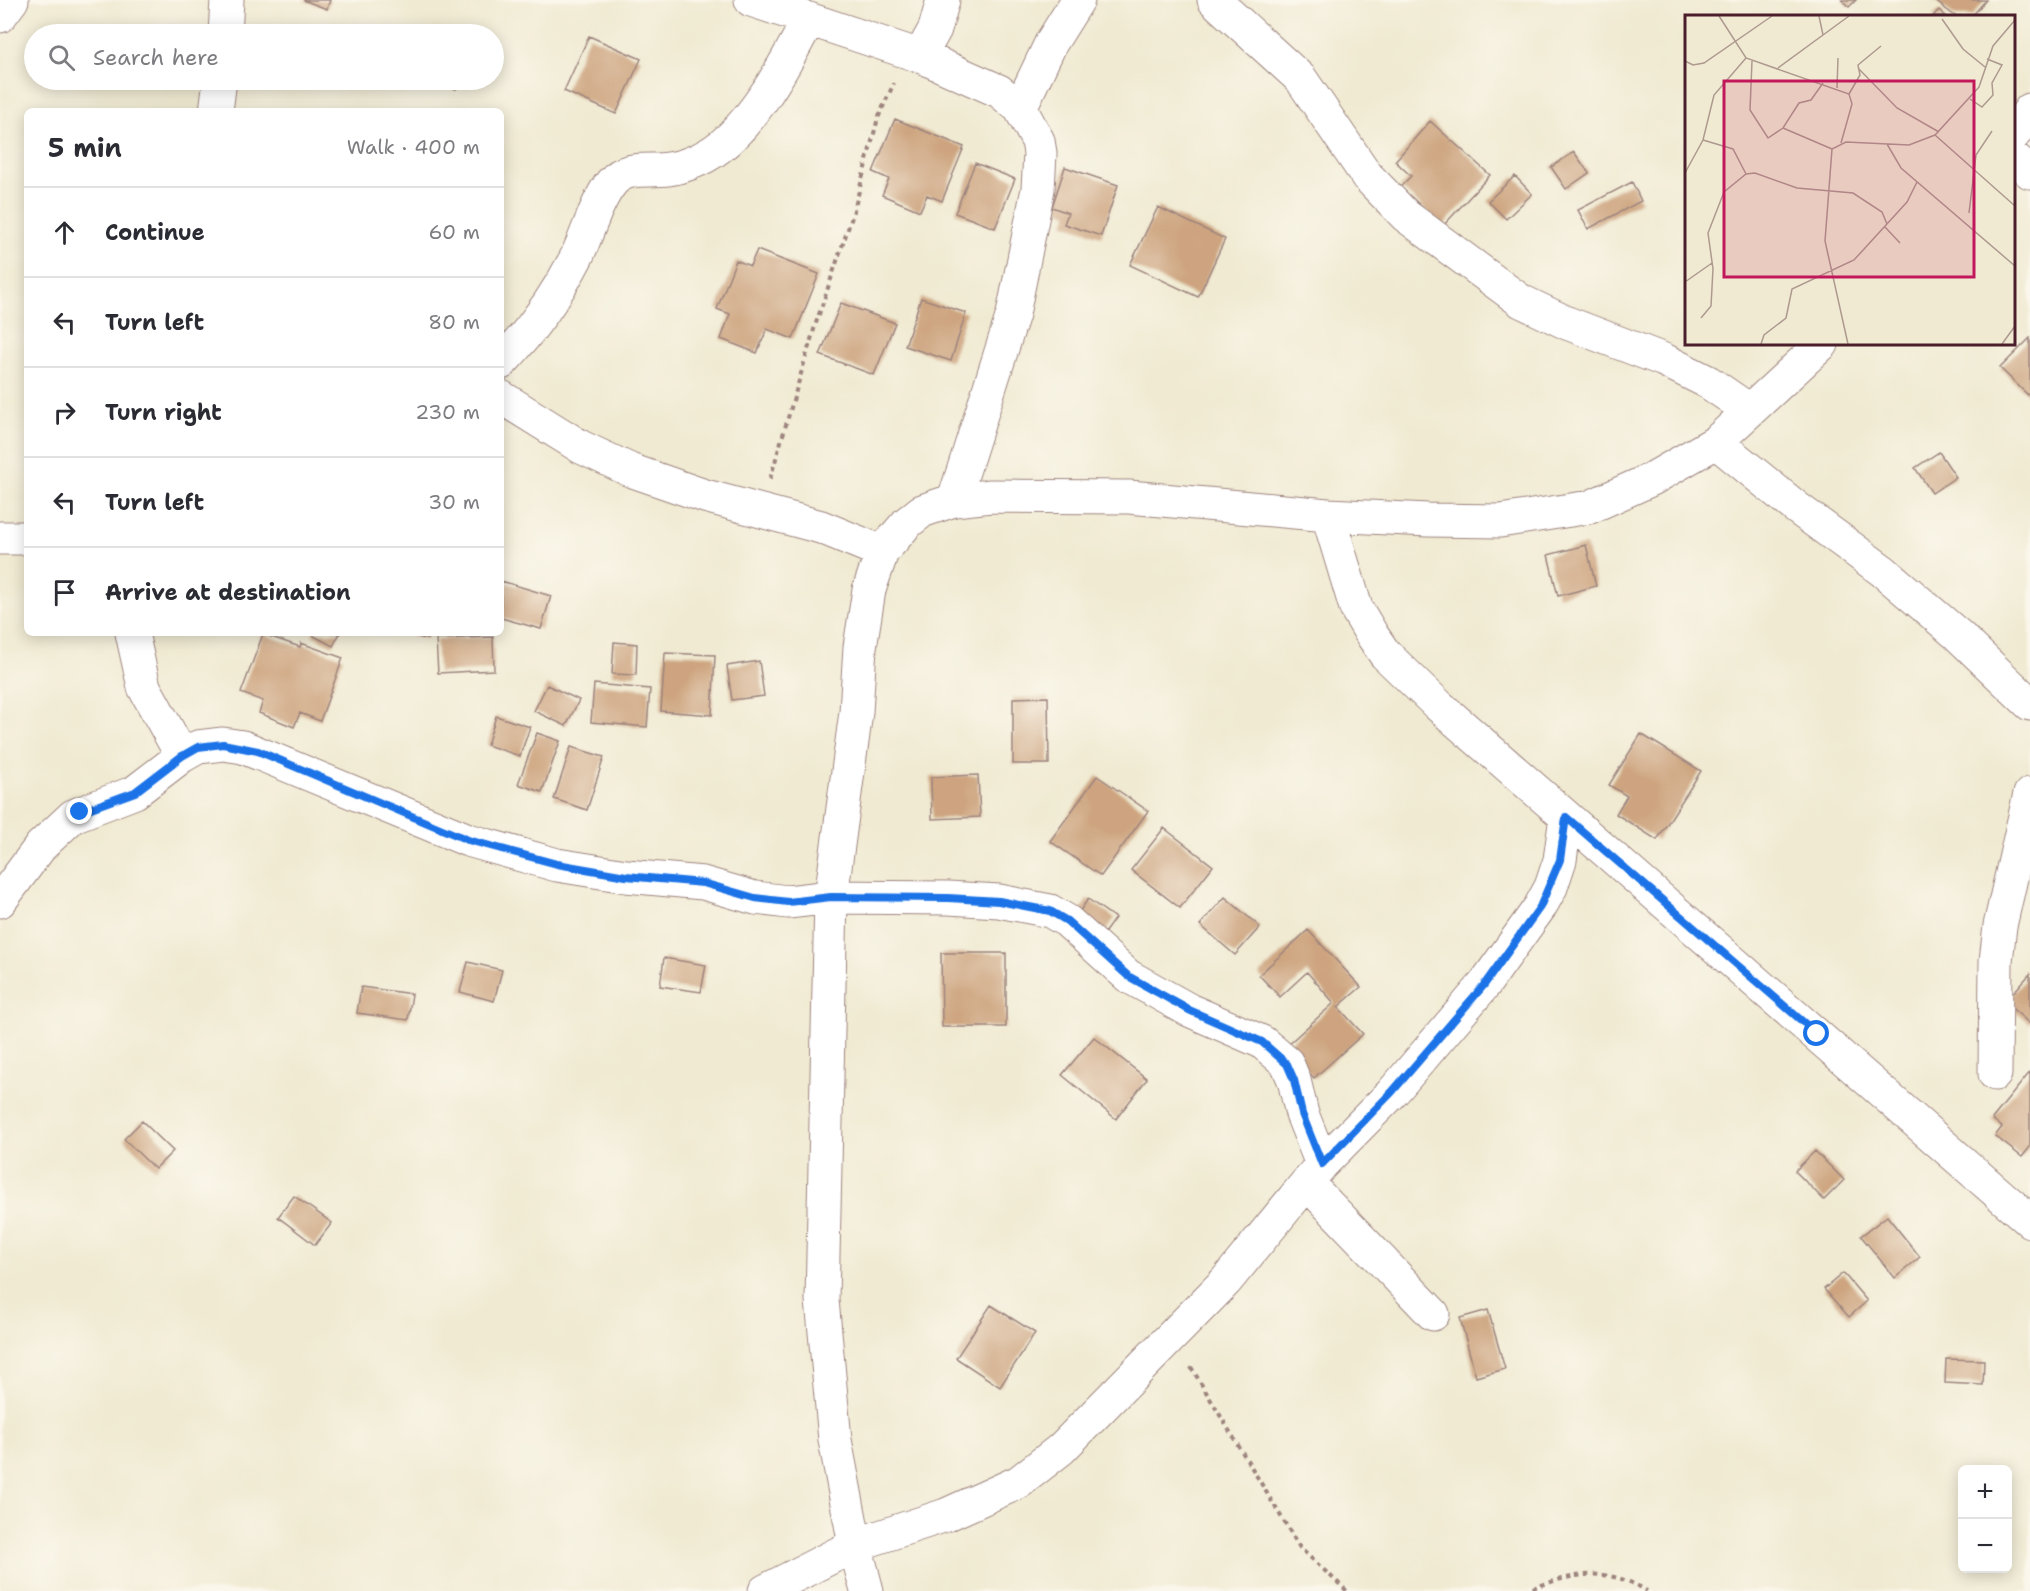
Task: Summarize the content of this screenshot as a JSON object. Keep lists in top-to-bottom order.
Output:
{
  "page": {
    "search": "Search here",
    "heading": ["5 min", "Walk · 400 m"],
    "list": [
      ["Continue", "60 m"],
      ["Turn left", "80 m"],
      ["Turn right", "230 m"],
      ["Turn left", "30 m"],
      "Arrive at destination"
    ],
    "map_buttons": ["+", "−"]
  }
}
